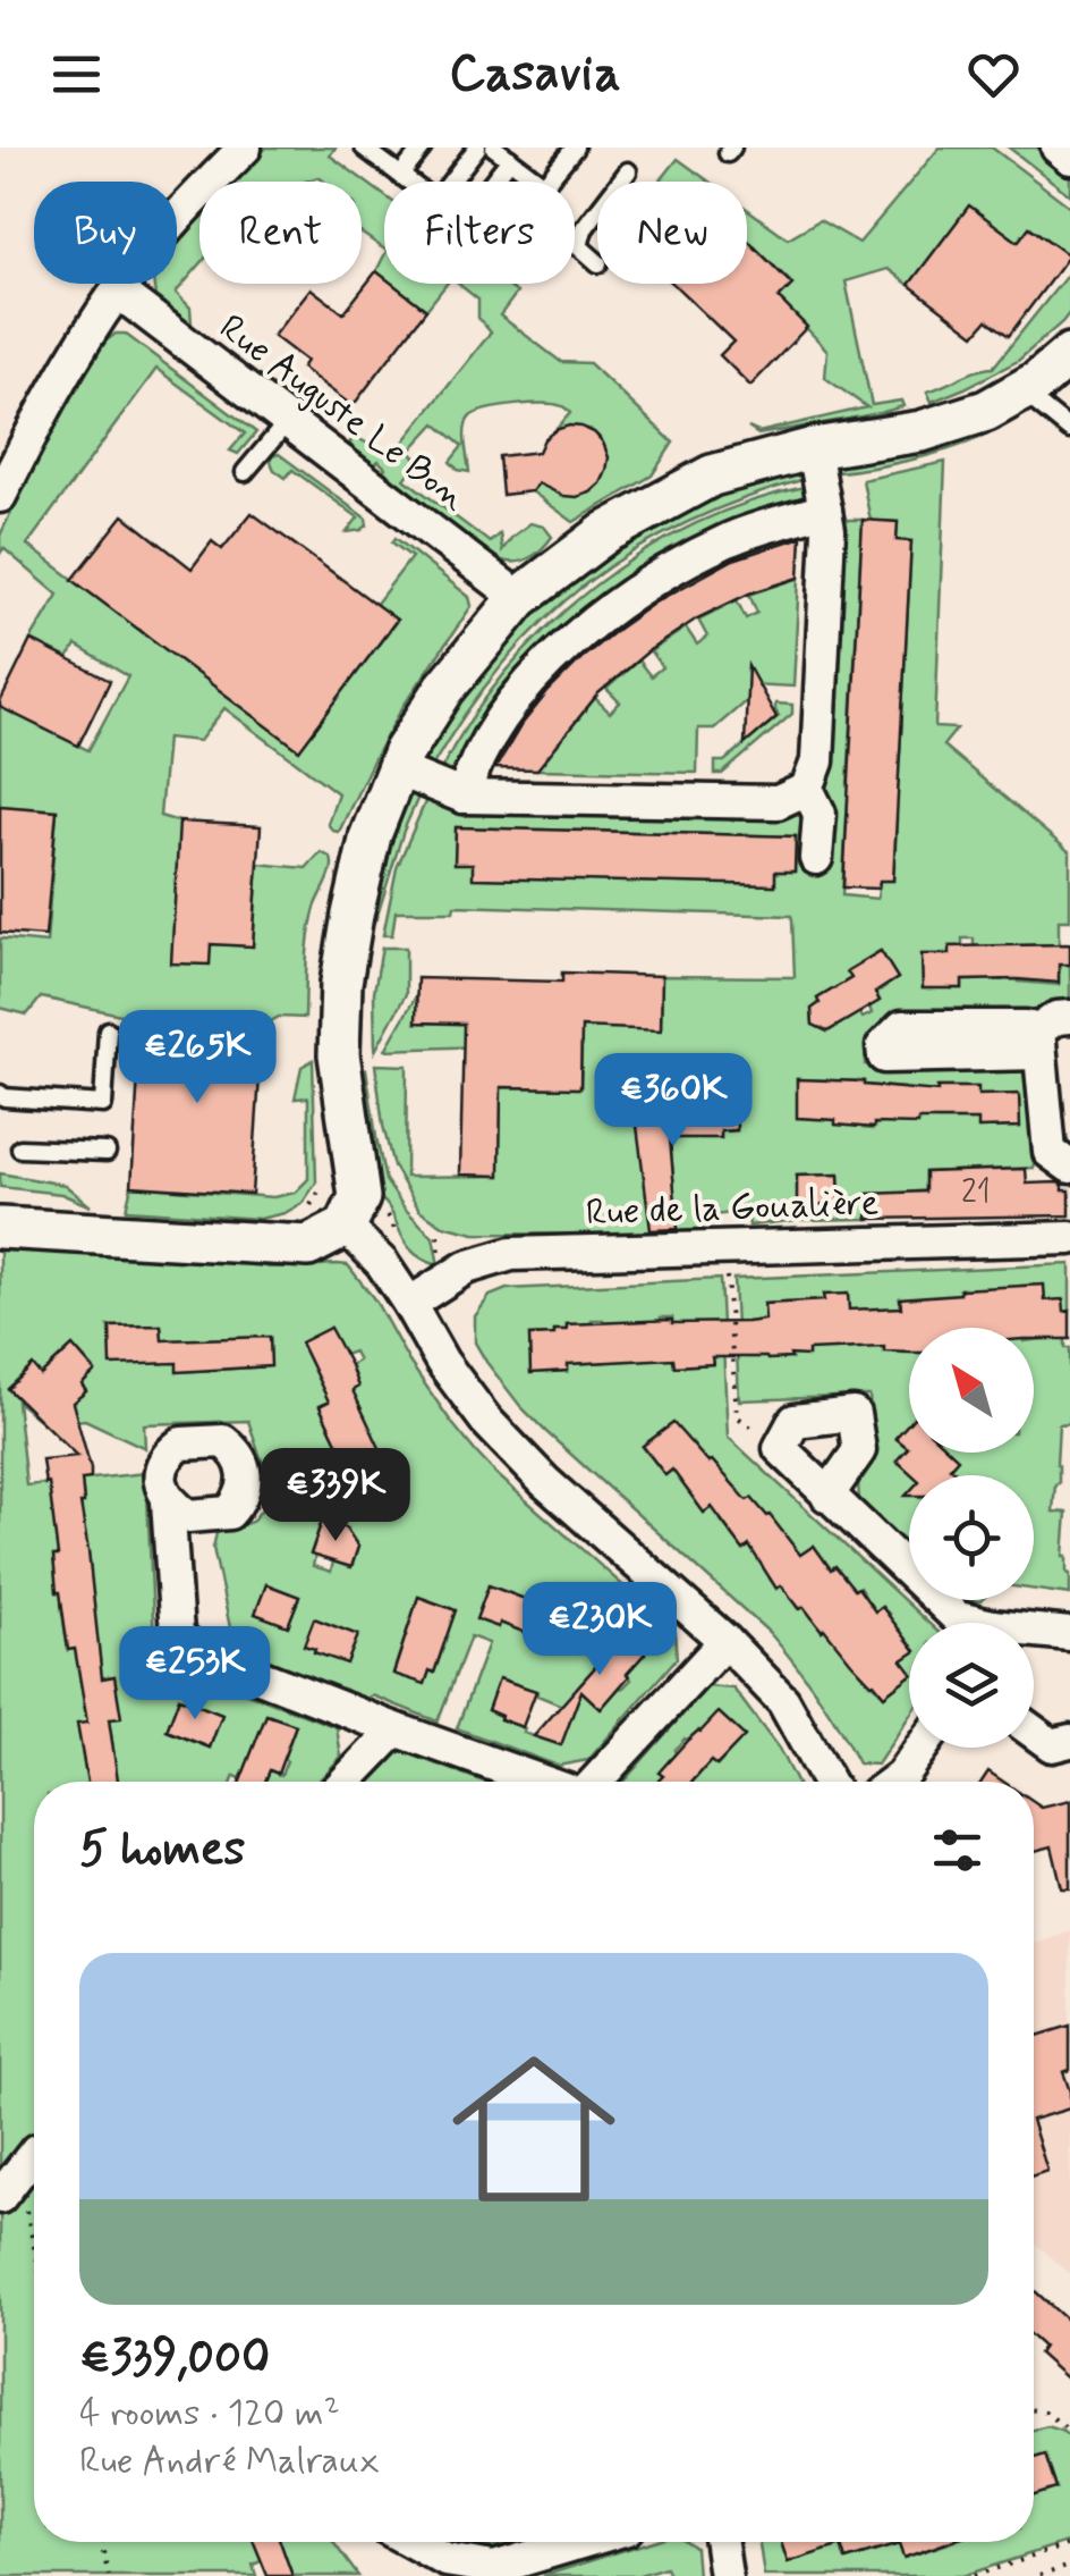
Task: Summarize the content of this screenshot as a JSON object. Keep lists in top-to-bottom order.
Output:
{
  "streets": {
    "street": ["Rue Auguste Le Bon", "Rue de la Goualière"]
  },
  "house_numbers": ["21"],
  "north": "top left",
  "page": {
    "header": "Casavia",
    "chip": [
      "Buy",
      "Rent",
      "Filters",
      "New"
    ],
    "price": [
      "€265K",
      "€360K",
      "€339K",
      "€230K",
      "€253K"
    ],
    "heading": "5 homes",
    "list": [
      {
        "name": "€339,000",
        "note": "4 rooms · 120 m² · Rue André Malraux"
      }
    ]
  }
}
